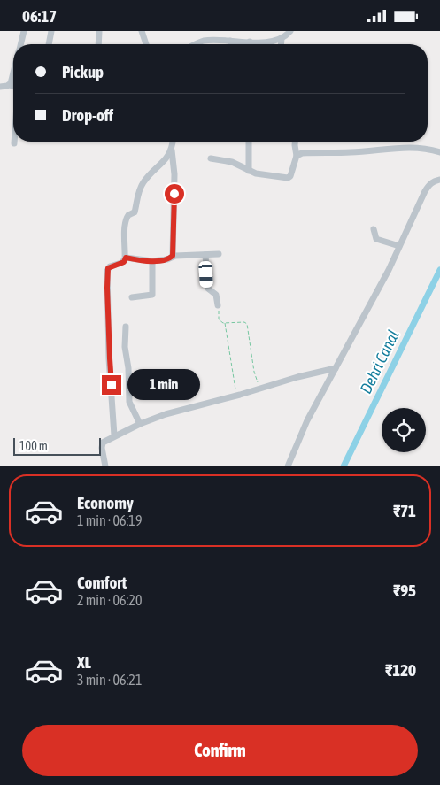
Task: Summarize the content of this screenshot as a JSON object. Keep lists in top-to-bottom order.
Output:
{
  "water": ["Dehri Canal"],
  "scale_bar": "100 m",
  "page": {
    "status": "06:17",
    "banner": ["Pickup", "Drop-off"],
    "bubble": "1 min",
    "scale": "100 m",
    "list": [
      {
        "name": "Economy",
        "note": "1 min · 06:19",
        "value": "₹71"
      },
      {
        "name": "Comfort",
        "note": "2 min · 06:20",
        "value": "₹95"
      },
      {
        "name": "XL",
        "note": "3 min · 06:21",
        "value": "₹120"
      }
    ],
    "buttons": "Confirm"
  }
}
